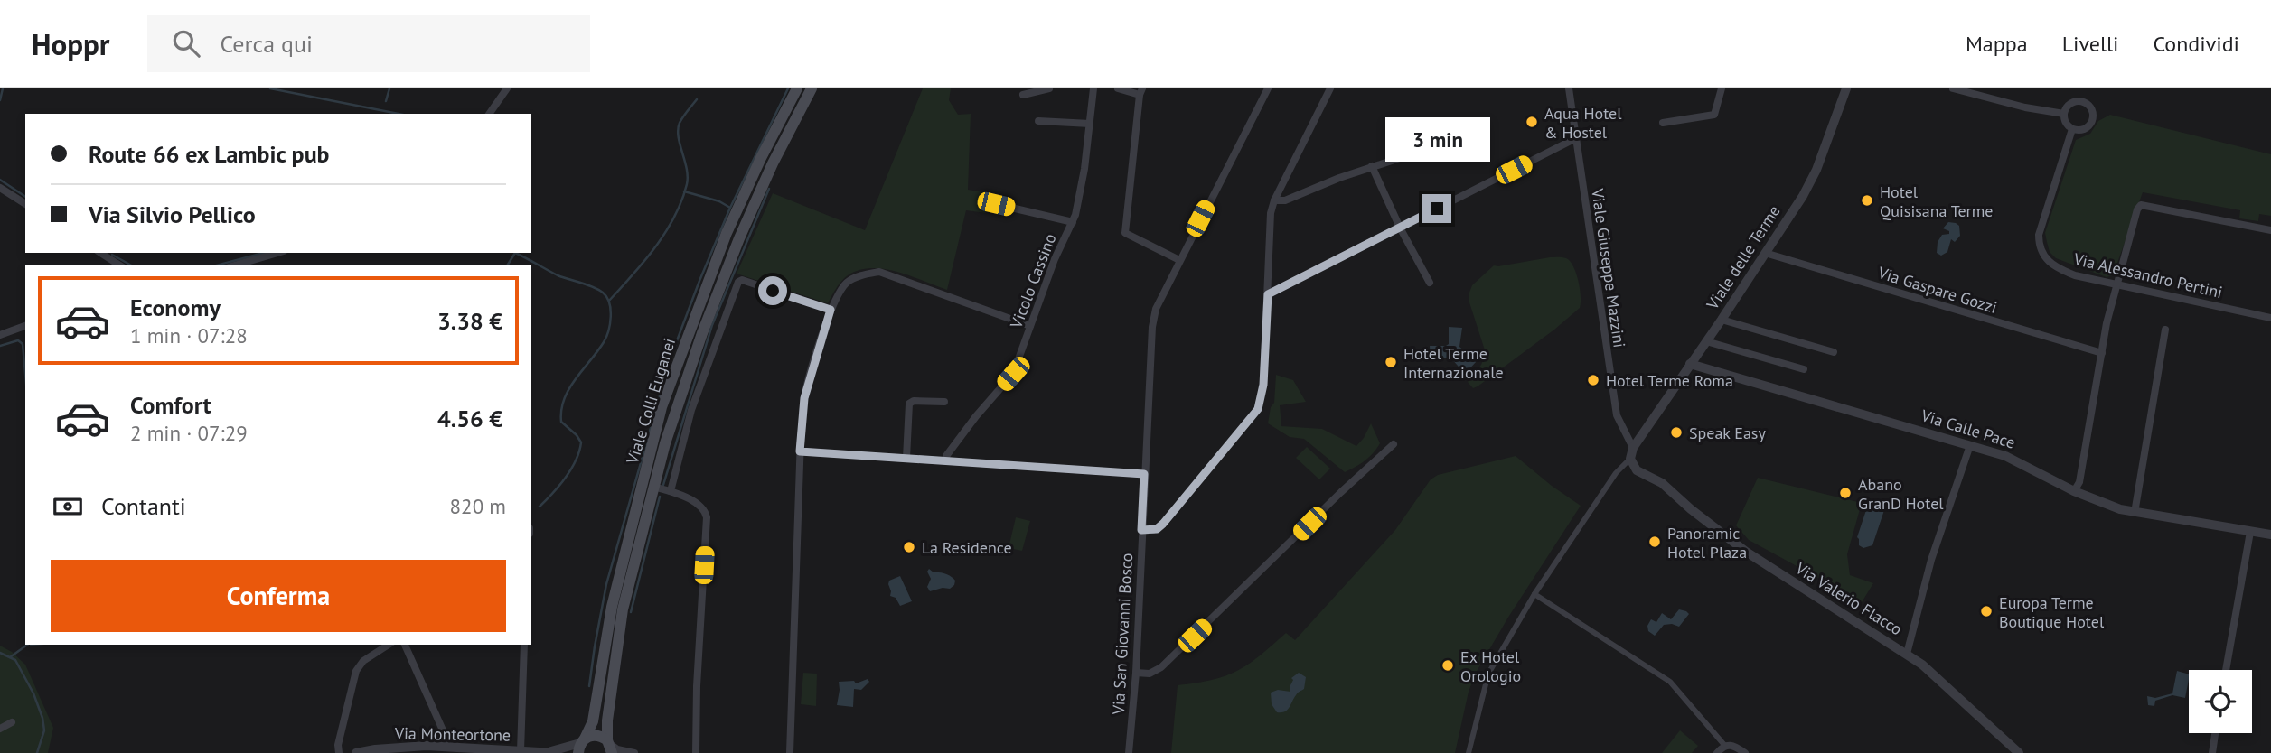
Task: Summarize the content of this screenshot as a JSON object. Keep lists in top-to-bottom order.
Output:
{
  "streets": {
    "main road": ["Viale Colli Euganei"],
    "street": [
      "Viale delle Terme",
      "Viale Giuseppe Mazzini",
      "Via Alessandro Pertini",
      "Vicolo Cassino",
      "Via Gaspare Gozzi",
      "Via Calle Pace",
      "Via Valerio Flacco",
      "Via San Giovanni Bosco",
      "Via Monteortone"
    ]
  },
  "crossings": [
    ["Viale delle Terme", "Viale Giuseppe Mazzini"],
    ["Viale delle Terme", "Via Gaspare Gozzi"],
    ["Viale delle Terme", "Via Calle Pace"],
    ["Viale delle Terme", "Via Valerio Flacco"],
    ["Viale Colli Euganei", "Via Monteortone"]
  ],
  "places": [
    "Aqua Hotel & Hostel",
    "Hotel Quisisana Terme",
    "Hotel Terme Internazionale",
    "Hotel Terme Roma",
    "Speak Easy",
    "Abano GranD Hotel",
    "Panoramic Hotel Plaza",
    "La Residence",
    "Europa Terme Boutique Hotel",
    "Ex Hotel Orologio"
  ],
  "page": {
    "header": "Hoppr",
    "search": "Cerca qui",
    "nav": ["Mappa", "Livelli", "Condividi"],
    "banner": ["Route 66 ex Lambic pub", "Via Silvio Pellico"],
    "bubble": "3 min",
    "list": [
      {
        "name": "Economy",
        "note": "1 min · 07:28",
        "value": "3.38 €"
      },
      {
        "name": "Comfort",
        "note": "2 min · 07:29",
        "value": "4.56 €"
      }
    ],
    "pay": ["Contanti", "820 m"],
    "buttons": "Conferma"
  }
}
